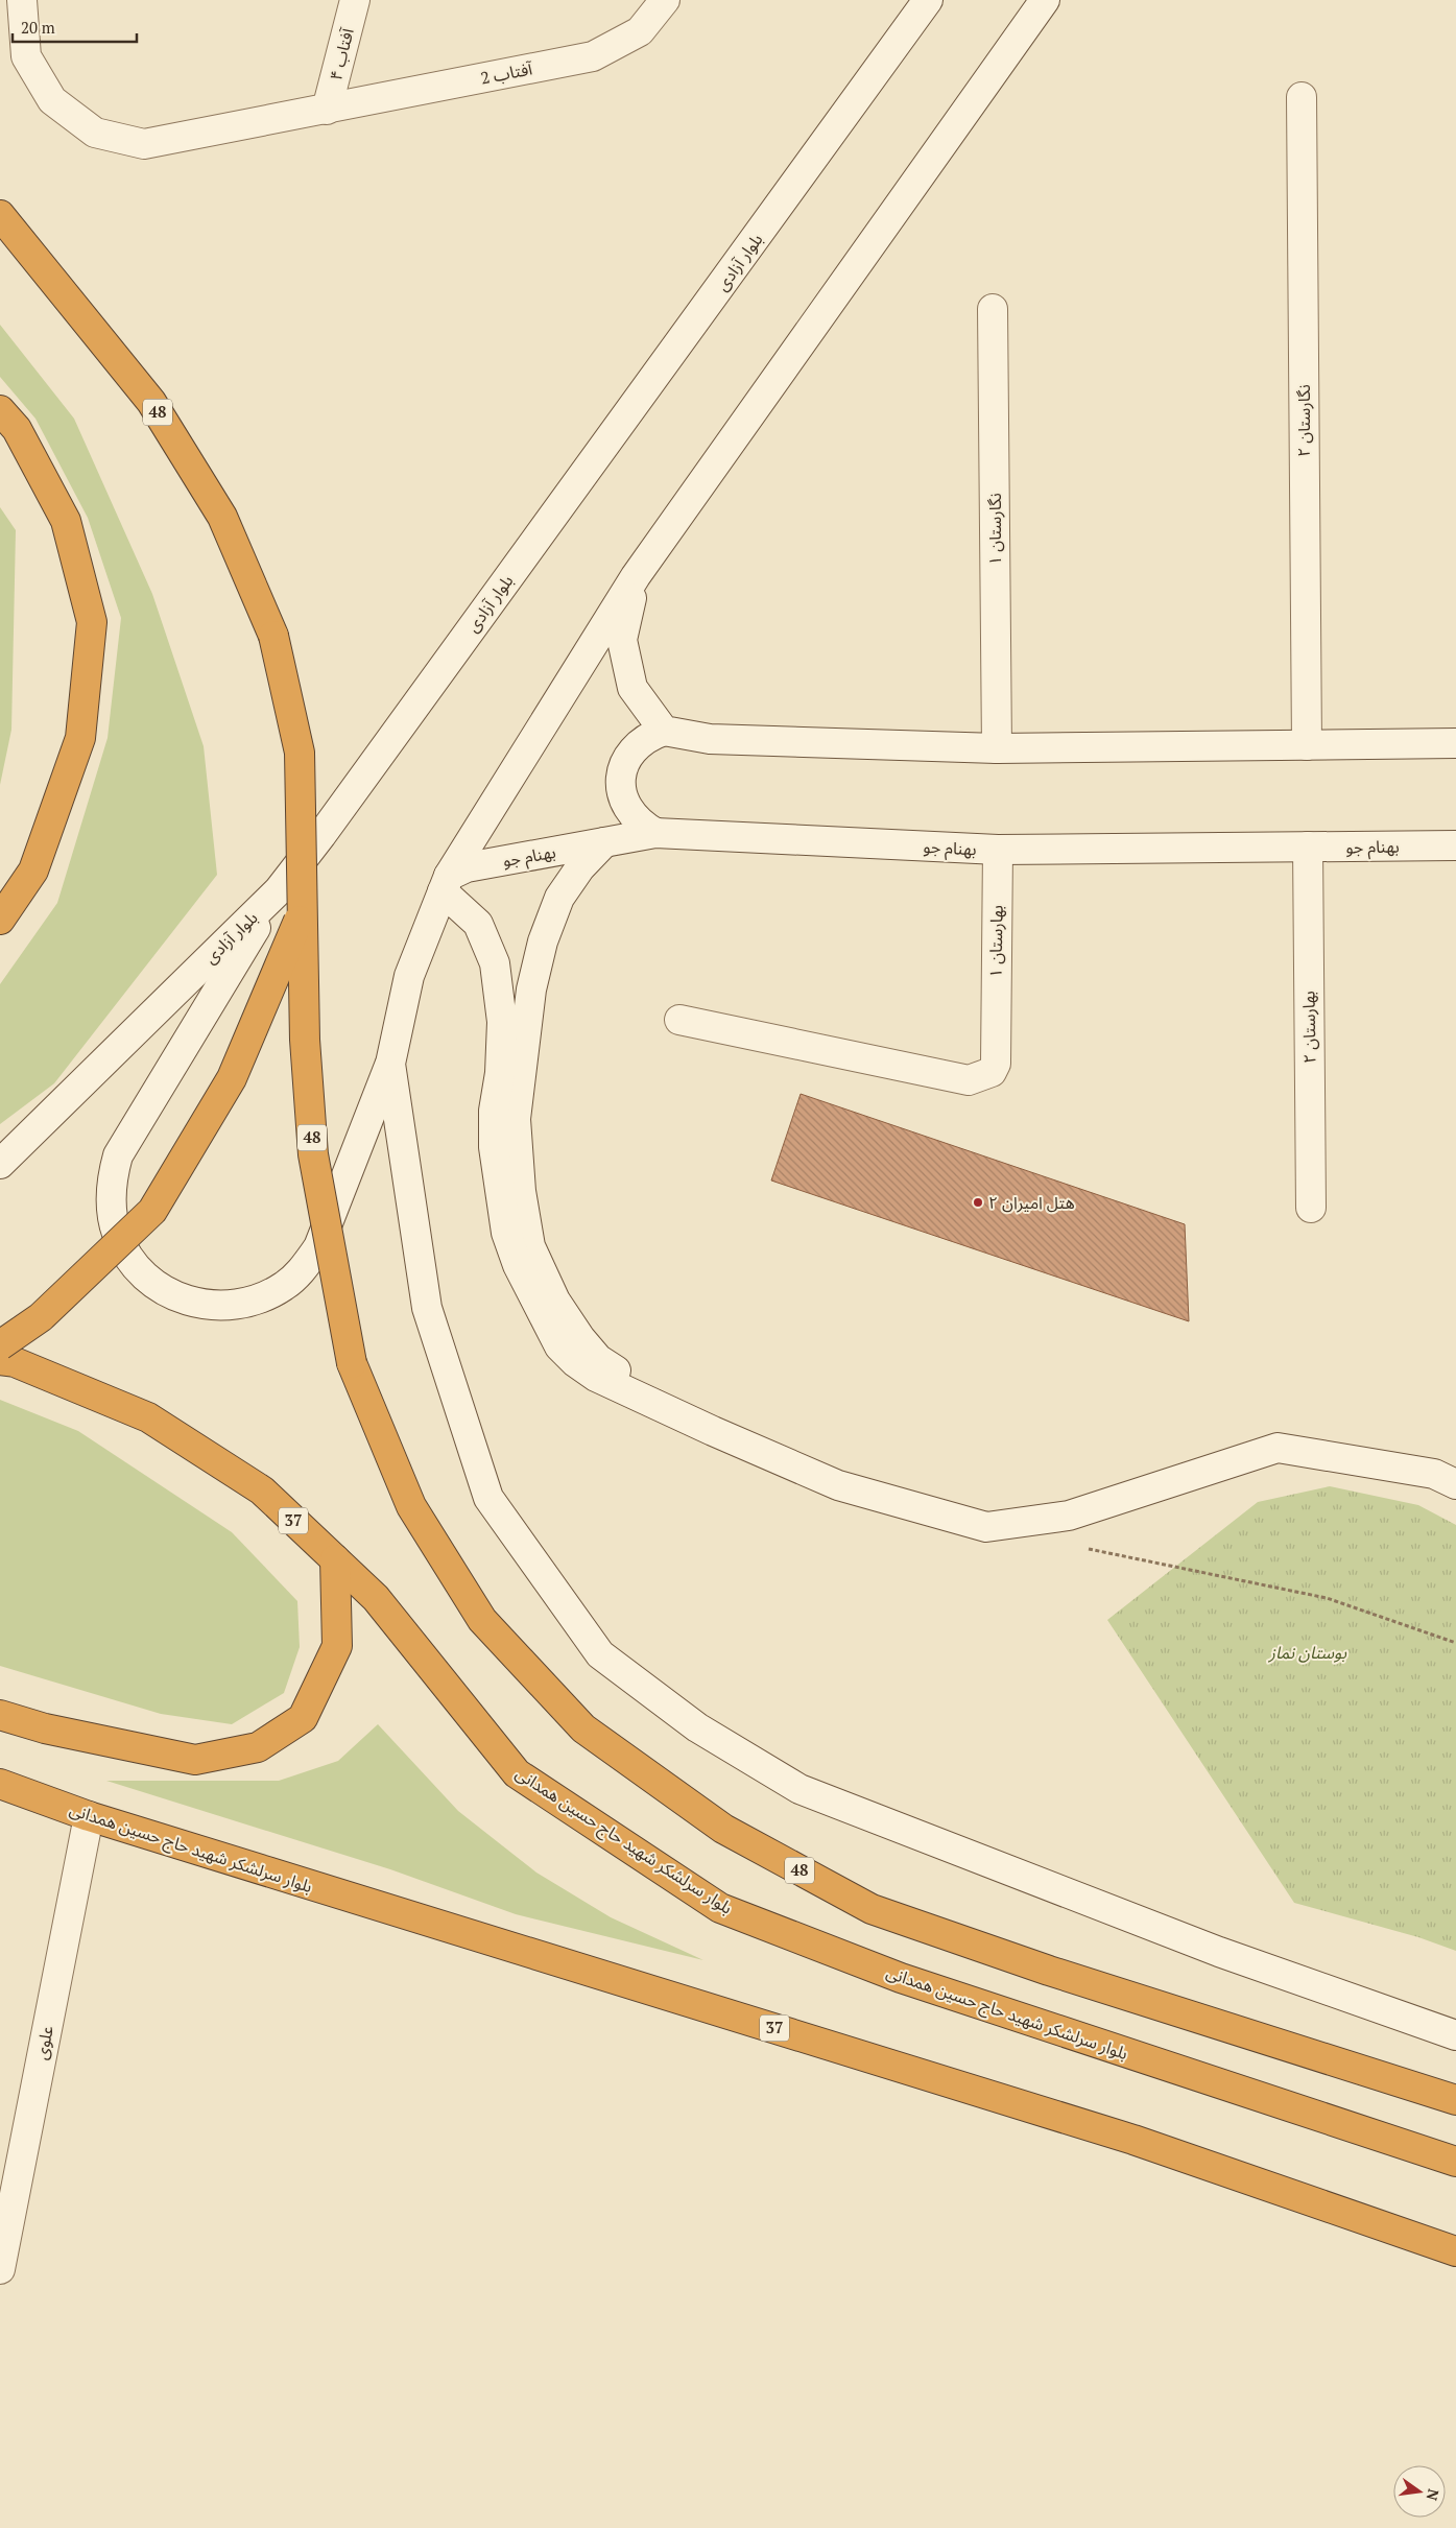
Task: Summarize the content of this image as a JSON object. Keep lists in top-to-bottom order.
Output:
{
  "streets": {
    "highway": ["48", "37", "بلوار سرلشکر شهید حاج حسین همدانی"],
    "main road": [
      "آفتاب ۴",
      "آفتاب 2",
      "بلوار آزادی",
      "نگارستان ۲",
      "نگارستان ۱",
      "بهنام جو",
      "بهارستان ۱",
      "بهارستان ۲",
      "علوی"
    ]
  },
  "crossings": [
    ["آفتاب ۴", "آفتاب 2"],
    ["بهنام جو", "بهارستان ۱"],
    ["بهنام جو", "بهارستان ۲"],
    ["بلوار سرلشکر شهید حاج حسین همدانی", "علوی"]
  ],
  "parks": ["بوستان نماز"],
  "places": ["هتل امیران ۲"],
  "scale_bar": "20 m",
  "north": "right"
}
